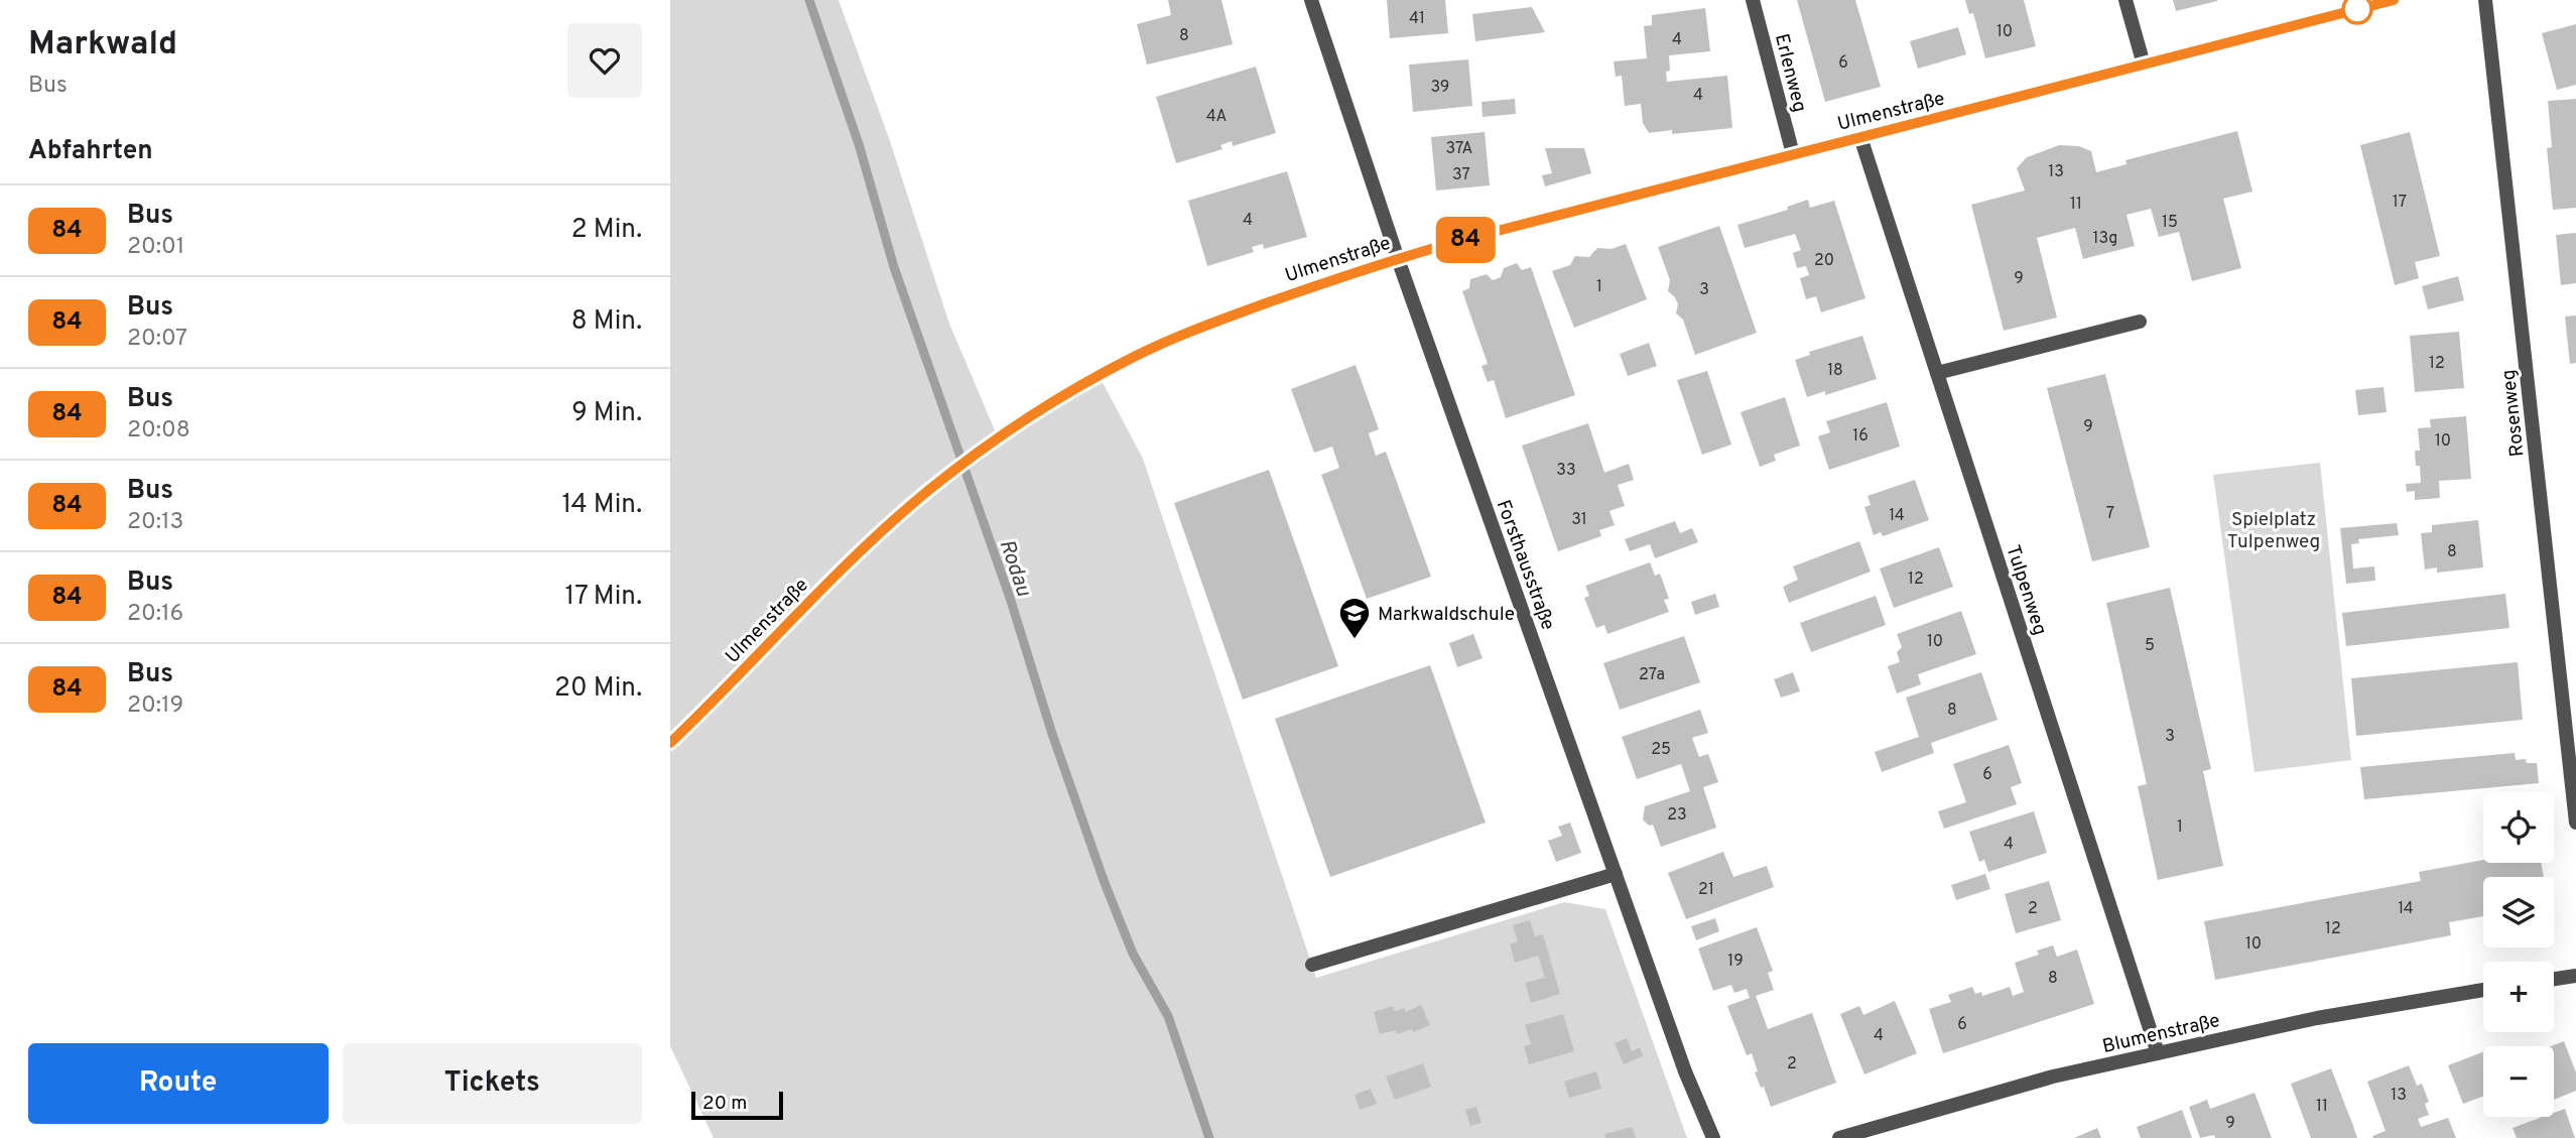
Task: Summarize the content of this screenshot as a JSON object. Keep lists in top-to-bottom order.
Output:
{
  "streets": {
    "street": [
      "Erlenweg",
      "Ulmenstraße",
      "Rosenweg",
      "Forsthausstraße",
      "Tulpenweg",
      "Blumenstraße"
    ]
  },
  "crossings": [
    ["Erlenweg", "Ulmenstraße"],
    ["Ulmenstraße", "Forsthausstraße"],
    ["Ulmenstraße", "Tulpenweg"],
    ["Tulpenweg", "Blumenstraße"]
  ],
  "water": ["Rodau"],
  "parks": ["Spielplatz Tulpenweg"],
  "places": {
    "school or university": ["Markwaldschule"]
  },
  "lines": ["bus line 84"],
  "house_numbers": [
    "41",
    "10",
    "8",
    "4",
    "6",
    "39",
    "4",
    "4A",
    "37A",
    "13",
    "37",
    "17",
    "11",
    "4",
    "15",
    "13g",
    "20",
    "9",
    "1",
    "3",
    "12",
    "18",
    "9",
    "16",
    "10",
    "33",
    "7",
    "14",
    "31",
    "8",
    "12",
    "10",
    "5",
    "27a",
    "8",
    "3",
    "25",
    "6",
    "23",
    "1",
    "4",
    "21",
    "2",
    "14",
    "12",
    "10",
    "19",
    "8",
    "6",
    "4",
    "2",
    "13",
    "11",
    "9"
  ],
  "scale_bar": "20 m",
  "page": {
    "heading": [
      ["Markwald", "Bus"],
      "Abfahrten"
    ],
    "on_map": "84",
    "list": [
      {
        "mark": "84",
        "name": "Bus",
        "note": "20:01",
        "value": "2 Min."
      },
      {
        "mark": "84",
        "name": "Bus",
        "note": "20:07",
        "value": "8 Min."
      },
      {
        "mark": "84",
        "name": "Bus",
        "note": "20:08",
        "value": "9 Min."
      },
      {
        "mark": "84",
        "name": "Bus",
        "note": "20:13",
        "value": "14 Min."
      },
      {
        "mark": "84",
        "name": "Bus",
        "note": "20:16",
        "value": "17 Min."
      },
      {
        "mark": "84",
        "name": "Bus",
        "note": "20:19",
        "value": "20 Min."
      }
    ],
    "map_buttons": ["+", "−"],
    "buttons": ["Route", "Tickets"],
    "scale": "20 m"
  }
}
